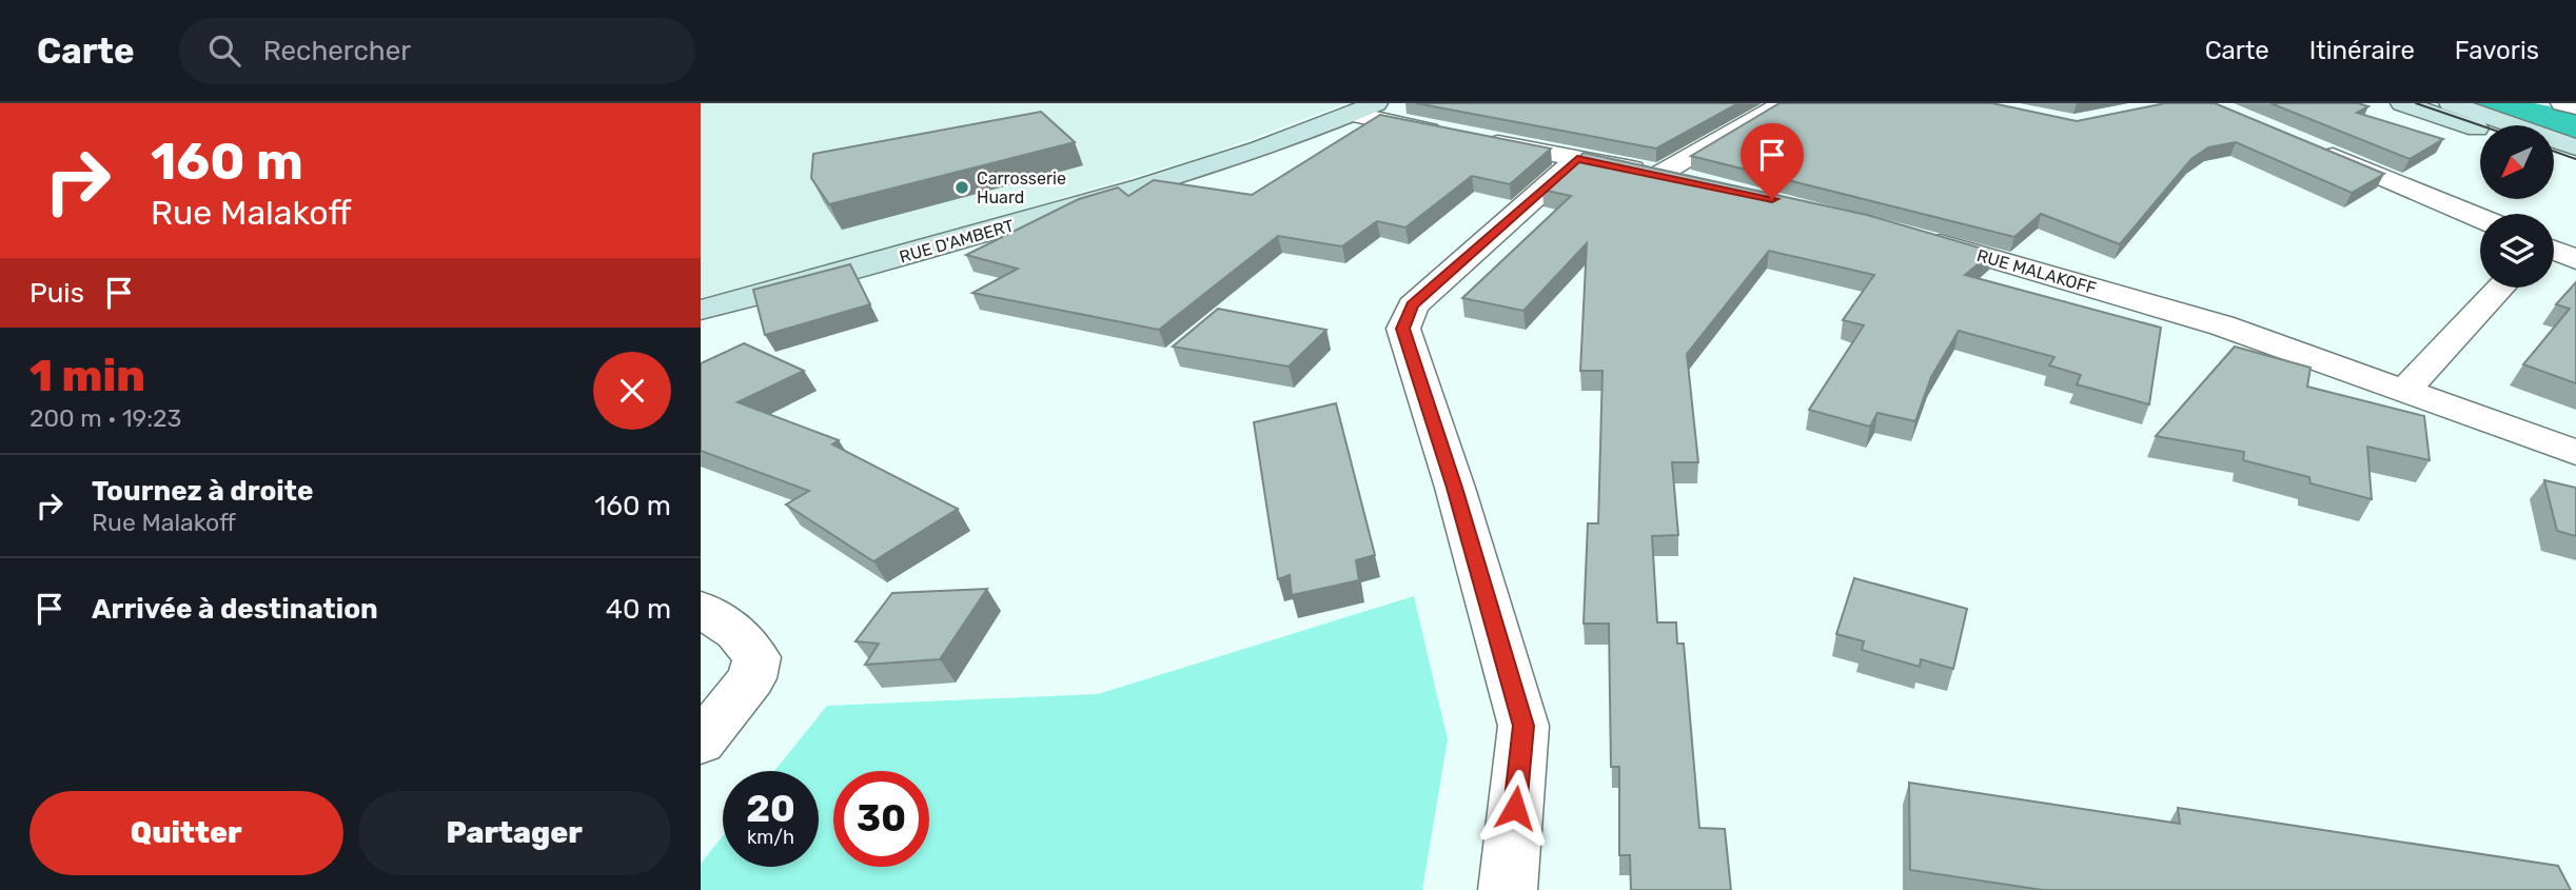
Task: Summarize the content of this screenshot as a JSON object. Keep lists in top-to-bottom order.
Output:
{
  "streets": {
    "street": ["RUE D'AMBERT", "RUE MALAKOFF"]
  },
  "places": ["Carrosserie Huard"],
  "north": "bottom left",
  "page": {
    "header": "Carte",
    "search": "Rechercher",
    "nav": ["Carte", "Itinéraire", "Favoris"],
    "turn": ["160 m", "Rue Malakoff"],
    "then": "Puis",
    "heading": ["1 min", "200 m · 19:23"],
    "list": [
      {
        "name": "Tournez à droite",
        "note": "Rue Malakoff",
        "value": "160 m"
      },
      {
        "name": "Arrivée à destination",
        "value": "40 m"
      }
    ],
    "speed": "20 km/h",
    "limit": "30",
    "buttons": ["Quitter", "Partager"]
  }
}
